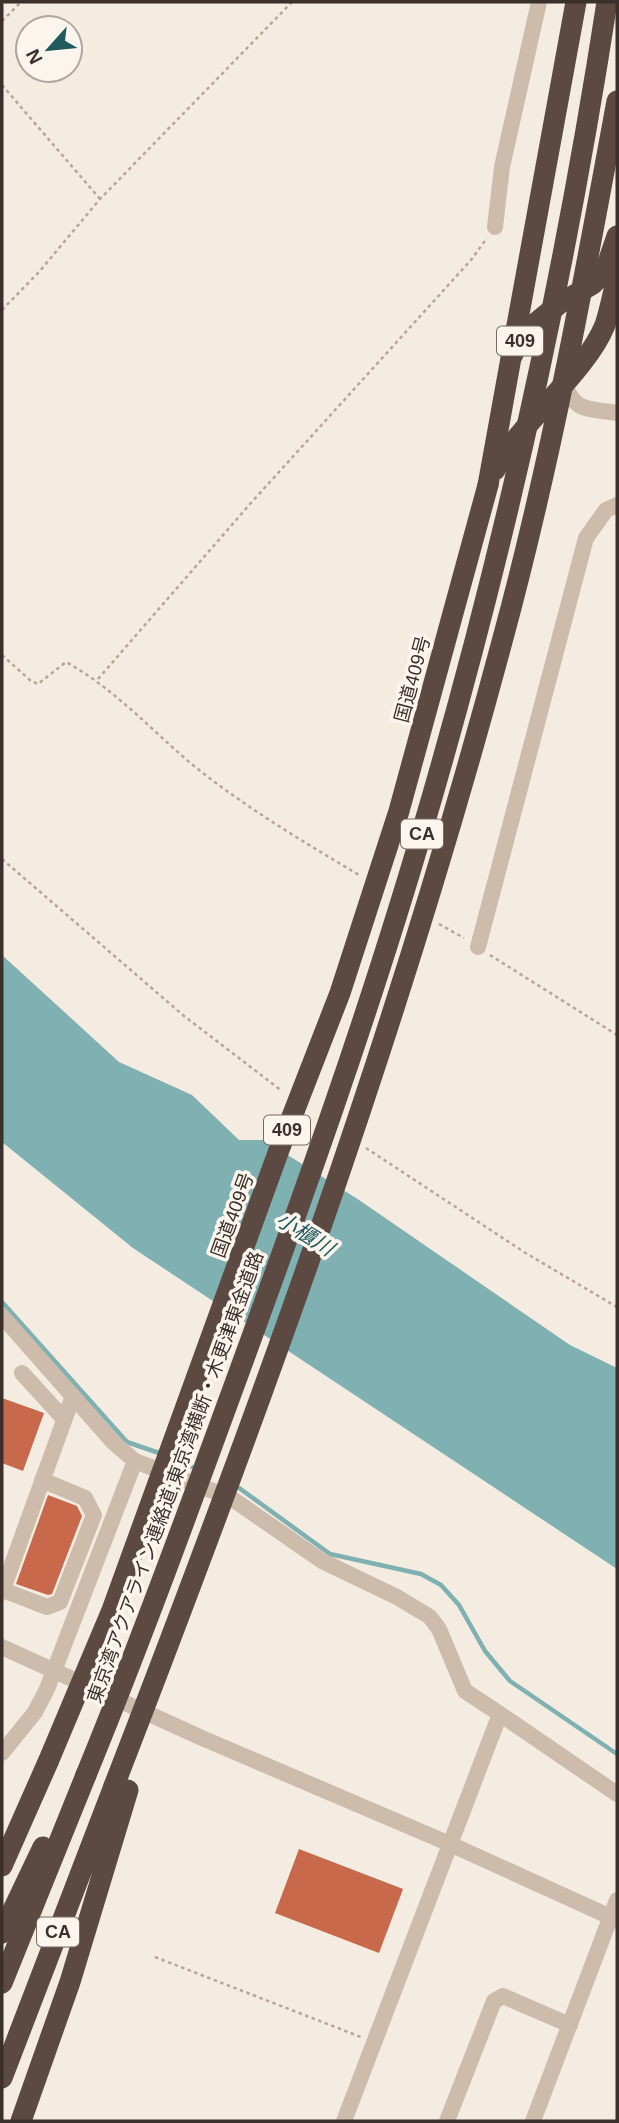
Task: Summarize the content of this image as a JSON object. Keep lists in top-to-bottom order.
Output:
{
  "streets": {
    "highway": [
      "409",
      "国道409号",
      "CA",
      "東京湾アクアライン連絡道;東京湾横断・木更津東金道路"
    ]
  },
  "water": ["小櫃川"],
  "north": "bottom left"
}
